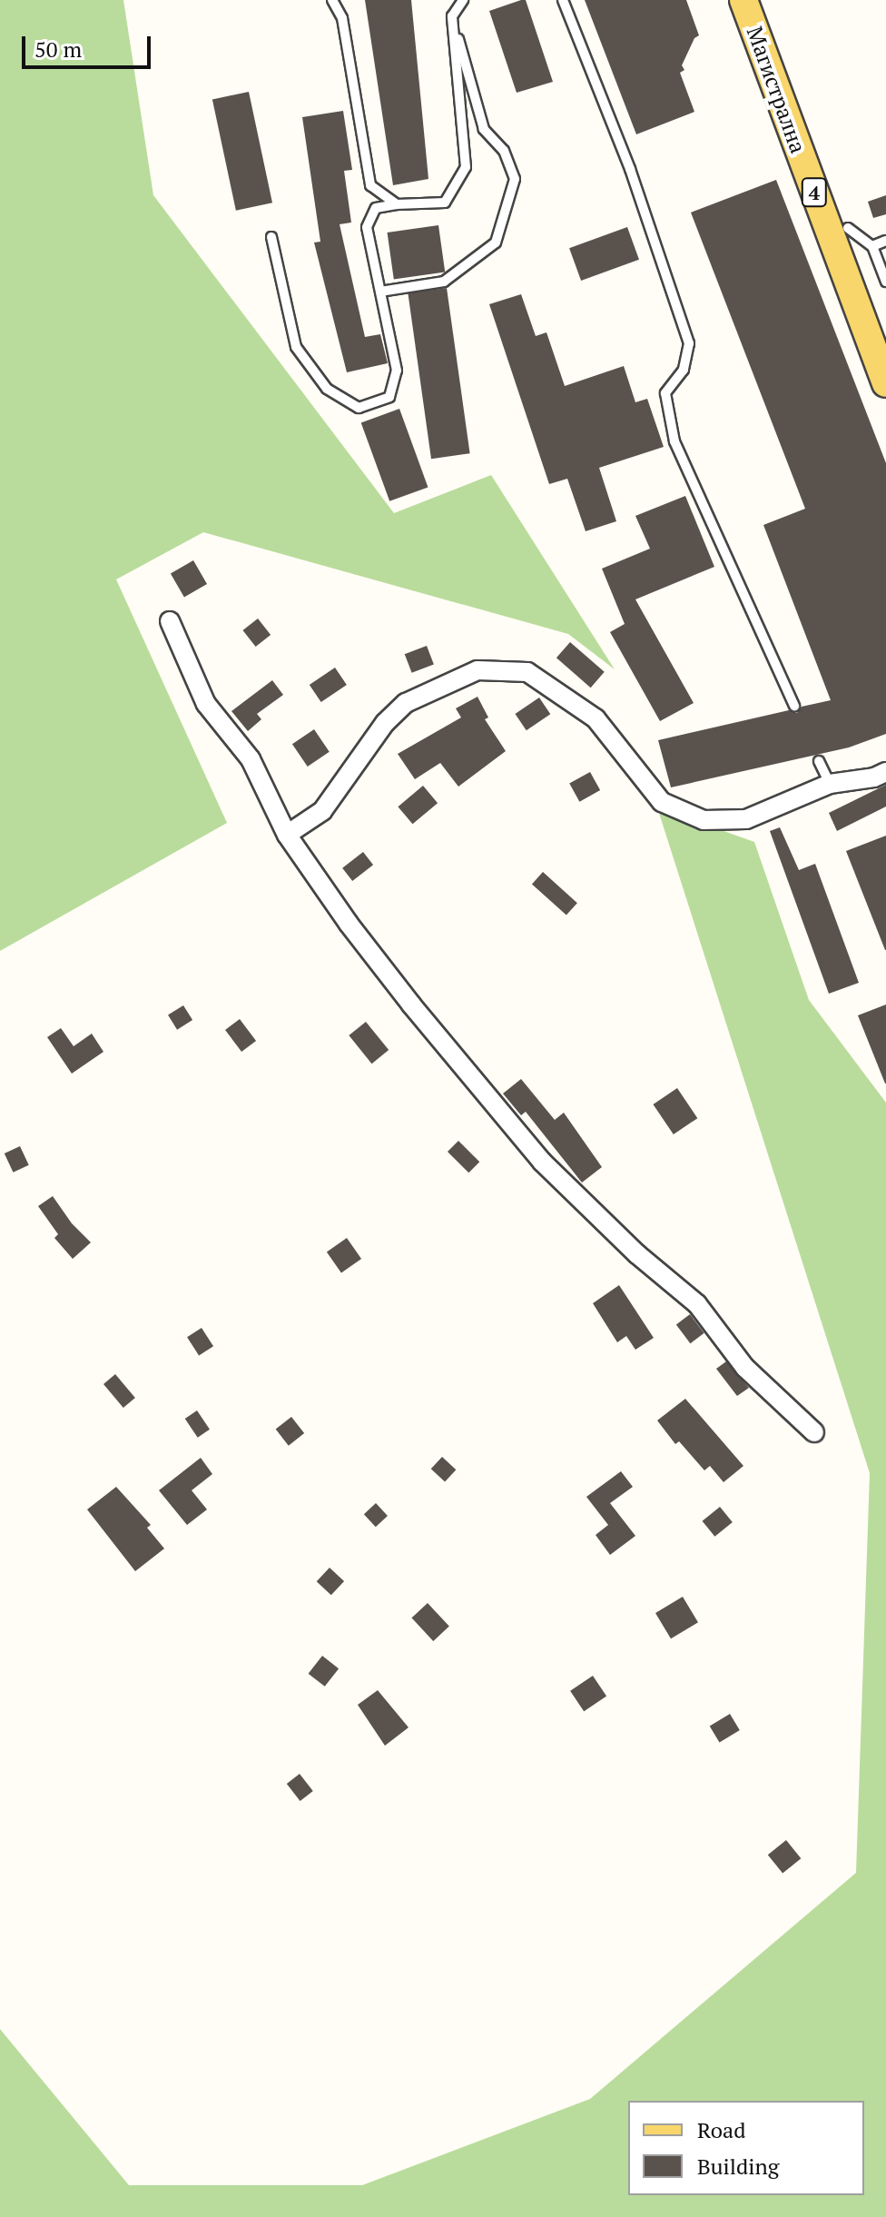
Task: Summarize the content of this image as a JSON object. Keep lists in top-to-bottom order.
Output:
{
  "streets": {
    "main road": ["Магистрална", "4"]
  },
  "legend": ["Road", "Building"],
  "scale_bar": "50 m"
}
